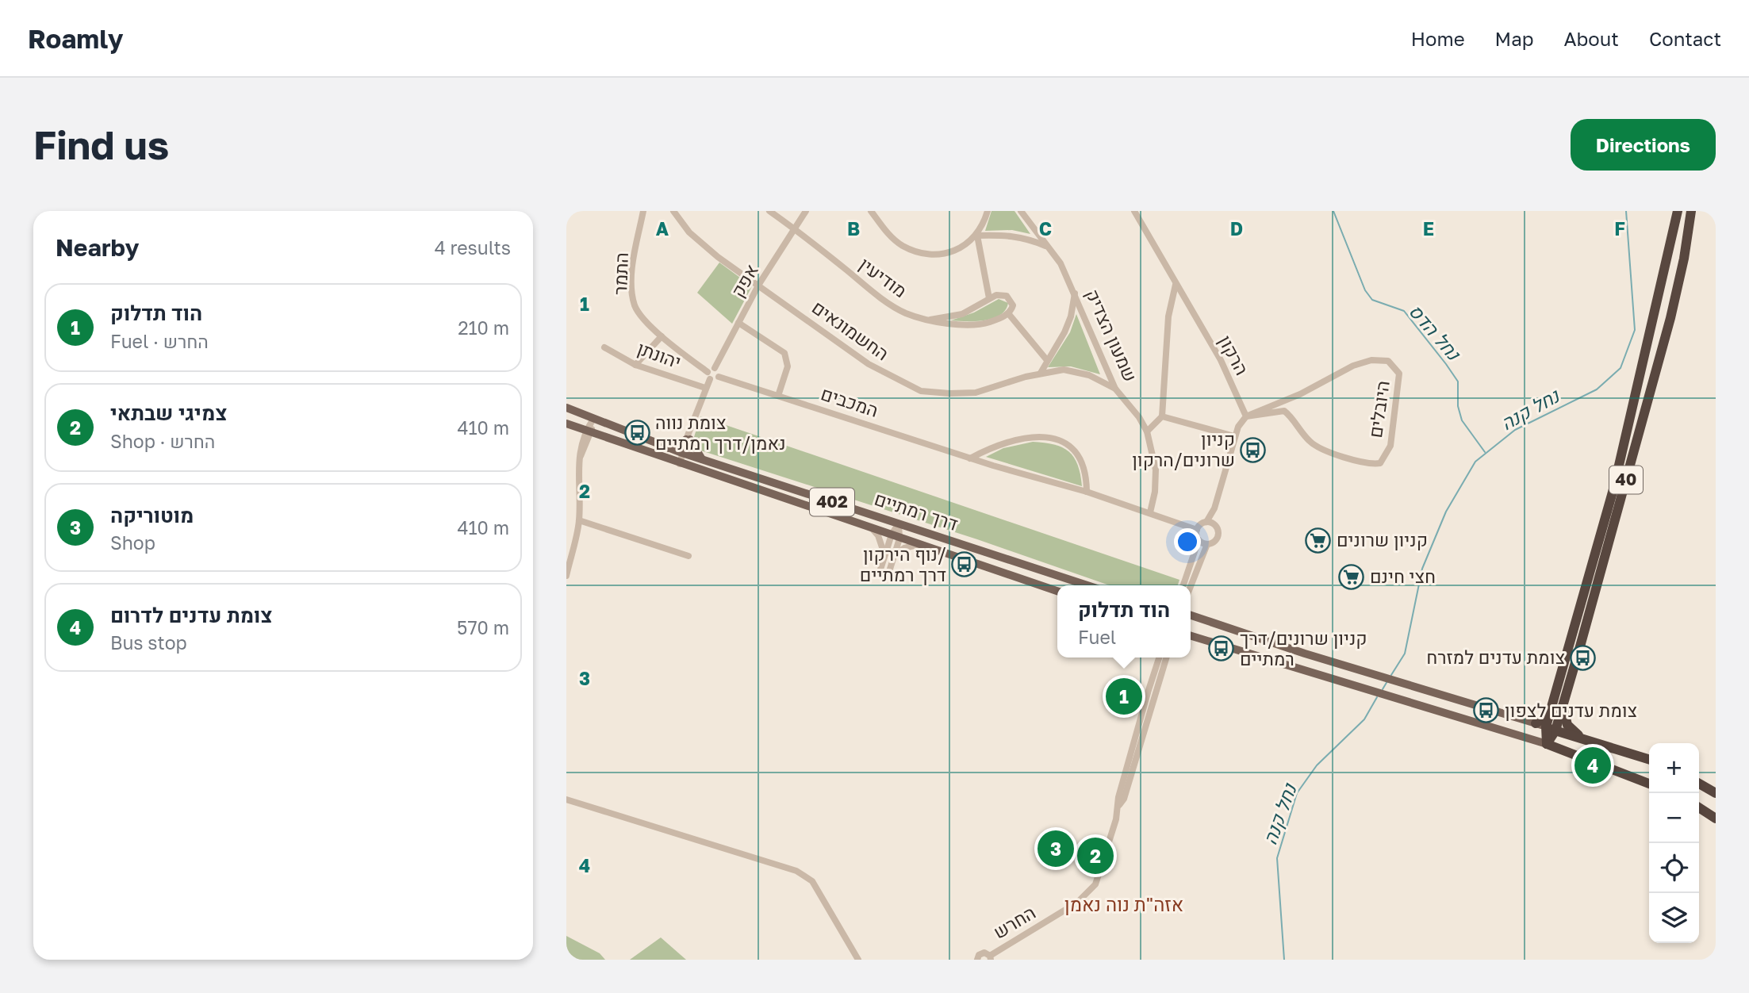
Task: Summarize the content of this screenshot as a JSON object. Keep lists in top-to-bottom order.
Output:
{
  "streets": {
    "highway": ["40"],
    "main road": ["402", "דרך רמתיים"],
    "street": [
      "התמר",
      "מודיעין",
      "אפק",
      "החשמונאים",
      "שמעון הצדיק",
      "יהונתן",
      "הרקון",
      "המכבים",
      "היובלים",
      "החרש"
    ]
  },
  "crossings": [
    ["מודיעין", "אפק"],
    ["אפק", "החשמונאים"],
    ["החשמונאים", "שמעון הצדיק"],
    ["שמעון הצדיק", "המכבים"],
    ["הרקון", "היובלים"]
  ],
  "districts": ["אזה\"ת נוה נאמן"],
  "water": ["נחל הדס", "נחל קנה"],
  "places": {
    "bus stop": [
      "צומת נווה נאמן/דרך רמתיים",
      "קניון שרונים/הרקון",
      "נוף הירקון/ דרך רמתיים",
      "קניון שרונים/דרך רמתיים",
      "צומת עדנים למזרח",
      "צומת עדנים לצפון"
    ],
    "supermarket": ["קניון שרונים", "חצי חינם"]
  },
  "page": {
    "header": "Roamly",
    "nav": [
      "Home",
      "Map",
      "About",
      "Contact"
    ],
    "buttons": "Directions",
    "title": "Find us",
    "heading": ["Nearby", "4 results"],
    "list": [
      {
        "mark": "1",
        "name": "הוד תדלוק",
        "note": "Fuel · החרש",
        "value": "210 m"
      },
      {
        "mark": "2",
        "name": "צמיגי שבתאי",
        "note": "Shop · החרש",
        "value": "410 m"
      },
      {
        "mark": "3",
        "name": "מוטוריקה",
        "note": "Shop",
        "value": "410 m"
      },
      {
        "mark": "4",
        "name": "צומת עדנים לדרום",
        "note": "Bus stop",
        "value": "570 m"
      }
    ],
    "popup": ["הוד תדלוק", "Fuel"],
    "pins": [
      "1",
      "4",
      "3",
      "2"
    ],
    "map_buttons": ["+", "−"]
  },
  "grid": {
    "columns": [
      "A",
      "B",
      "C",
      "D",
      "E",
      "F"
    ],
    "rows": [
      "1",
      "2",
      "3",
      "4"
    ]
  }
}
